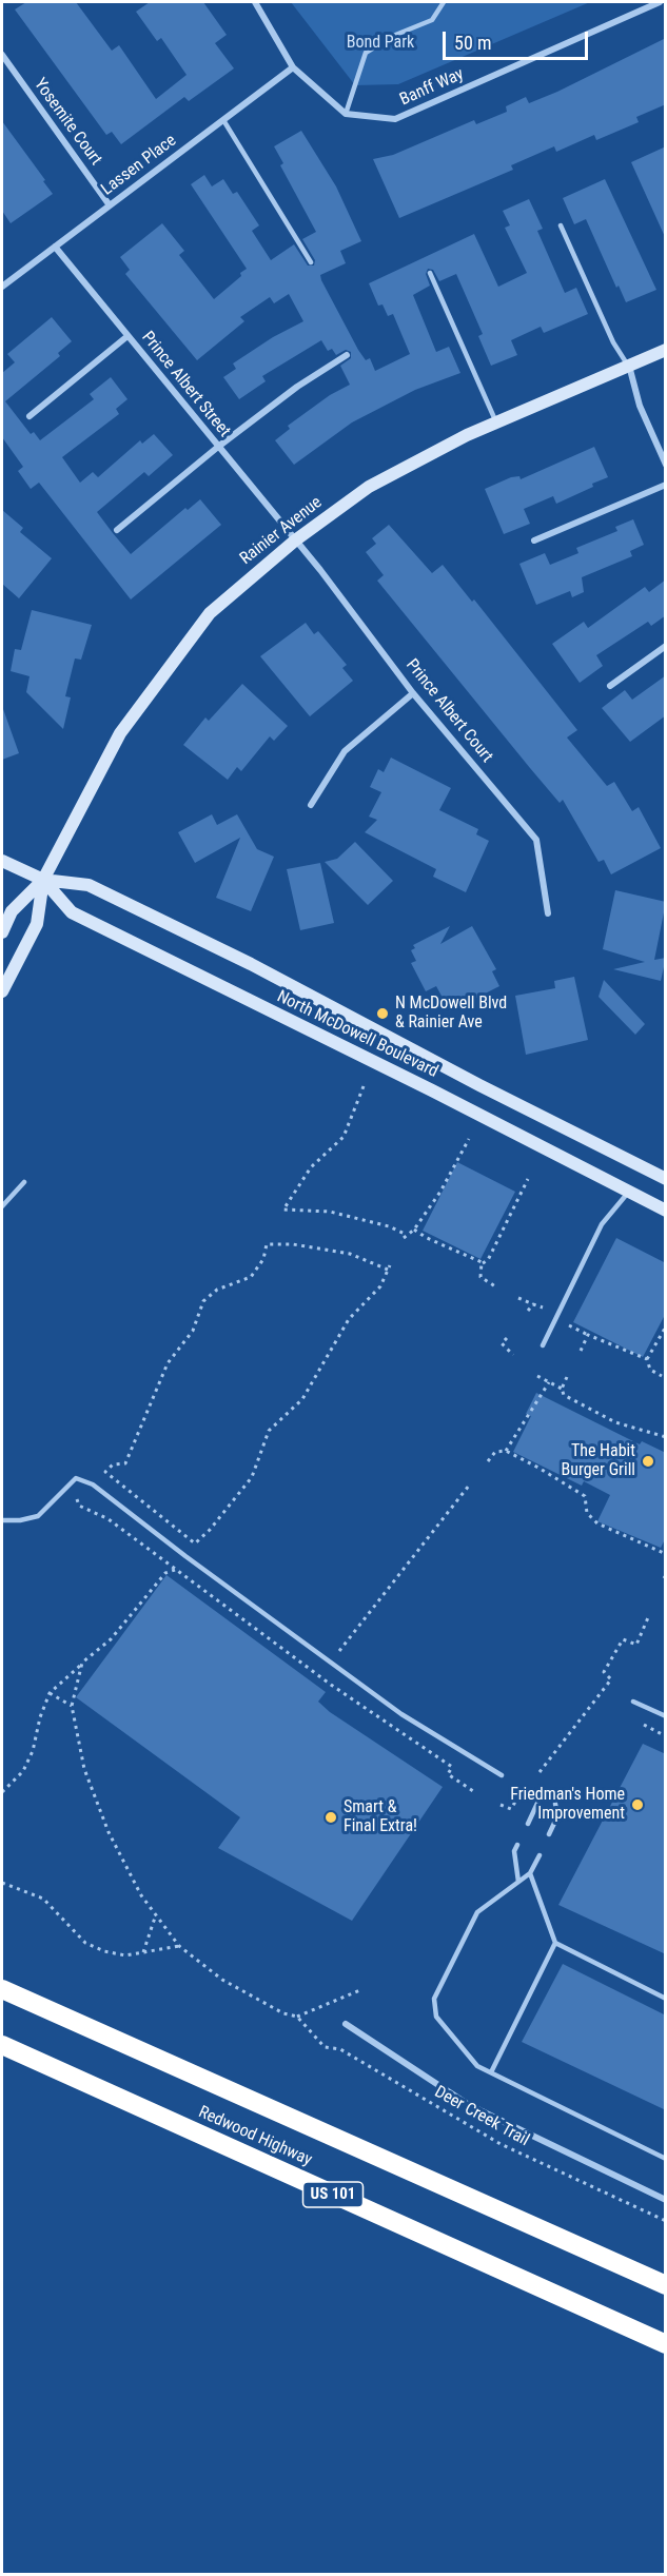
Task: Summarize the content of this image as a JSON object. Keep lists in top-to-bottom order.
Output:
{
  "streets": {
    "highway": ["Redwood Highway", "US 101"],
    "main road": ["Rainier Avenue", "North McDowell Boulevard"],
    "street": [
      "Banff Way",
      "Yosemite Court",
      "Lassen Place",
      "Prince Albert Street",
      "Prince Albert Court"
    ],
    "path": ["Deer Creek Trail"]
  },
  "crossings": [
    ["Yosemite Court", "Lassen Place"],
    ["Lassen Place", "Prince Albert Street"],
    ["Prince Albert Street", "Rainier Avenue"],
    ["Prince Albert Street", "Prince Albert Court"],
    ["Rainier Avenue", "Prince Albert Court"],
    ["Rainier Avenue", "North McDowell Boulevard"]
  ],
  "parks": ["Bond Park"],
  "places": [
    "N McDowell Blvd & Rainier Ave",
    "The Habit Burger Grill",
    "Friedman's Home Improvement",
    "Smart & Final Extra!"
  ],
  "scale_bar": "50 m"
}
